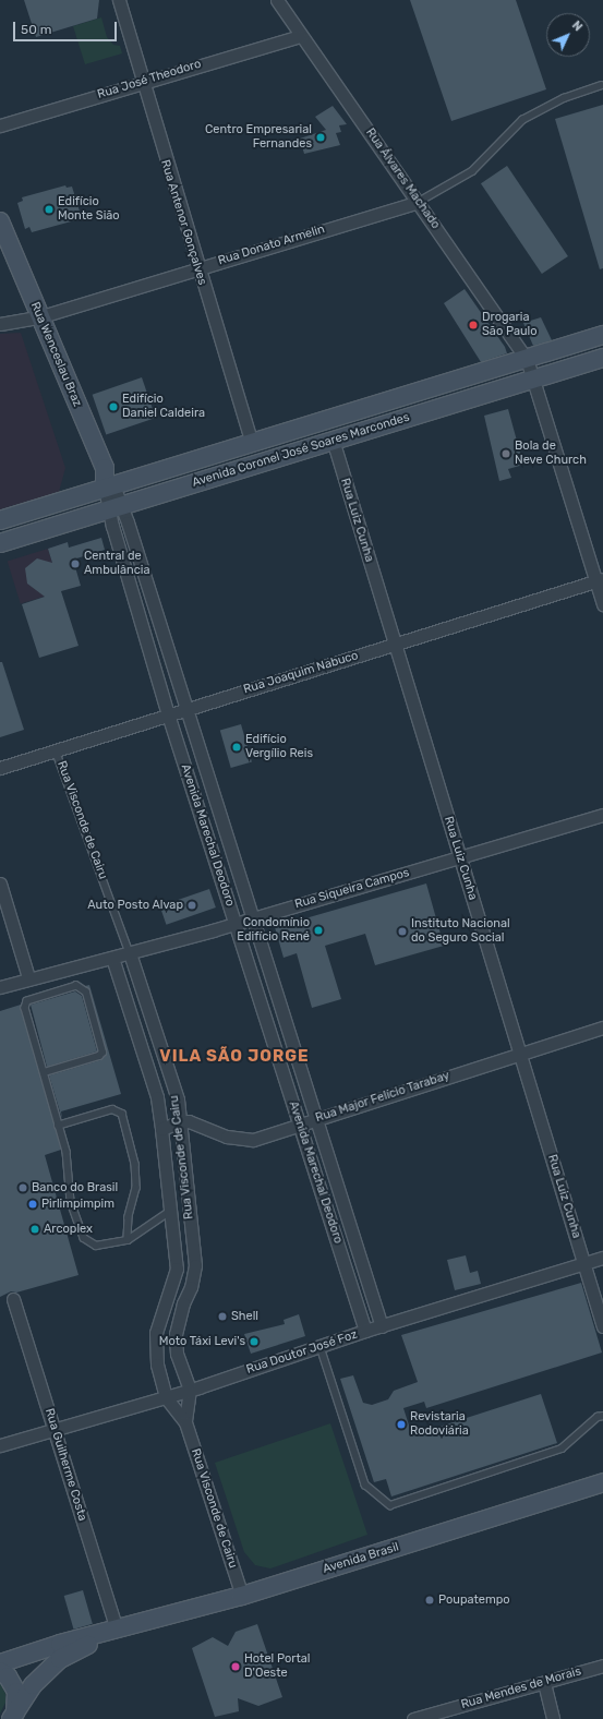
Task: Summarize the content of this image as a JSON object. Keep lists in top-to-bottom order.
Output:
{
  "streets": {
    "main road": ["Rua Wenceslau Braz", "Avenida Coronel José Soares Marcondes", "Avenida Brasil"],
    "street": [
      "Rua José Theodoro",
      "Rua Álvares Machado",
      "Rua Antenor Gonçalves",
      "Rua Donato Armelin",
      "Rua Luiz Cunha",
      "Rua Joaquim Nabuco",
      "Rua Visconde de Cairu",
      "Avenida Marechal Deodoro",
      "Rua Siqueira Campos",
      "Rua Major Felício Tarabay",
      "Rua Doutor José Foz",
      "Rua Guilherme Costa",
      "Rua Mendes de Morais"
    ]
  },
  "crossings": [
    ["Rua José Theodoro", "Rua Álvares Machado"],
    ["Rua José Theodoro", "Rua Antenor Gonçalves"],
    ["Rua Álvares Machado", "Rua Donato Armelin"],
    ["Rua Álvares Machado", "Avenida Coronel José Soares Marcondes"],
    ["Rua Álvares Machado", "Rua Joaquim Nabuco"],
    ["Rua Antenor Gonçalves", "Rua Donato Armelin"],
    ["Rua Antenor Gonçalves", "Avenida Coronel José Soares Marcondes"],
    ["Rua Donato Armelin", "Rua Wenceslau Braz"],
    ["Rua Wenceslau Braz", "Avenida Coronel José Soares Marcondes"],
    ["Rua Wenceslau Braz", "Avenida Marechal Deodoro"],
    ["Avenida Coronel José Soares Marcondes", "Rua Luiz Cunha"],
    ["Avenida Coronel José Soares Marcondes", "Avenida Marechal Deodoro"],
    ["Rua Luiz Cunha", "Rua Joaquim Nabuco"],
    ["Rua Luiz Cunha", "Rua Siqueira Campos"],
    ["Rua Luiz Cunha", "Rua Major Felício Tarabay"],
    ["Rua Luiz Cunha", "Rua Doutor José Foz"],
    ["Rua Joaquim Nabuco", "Rua Visconde de Cairu"],
    ["Rua Joaquim Nabuco", "Avenida Marechal Deodoro"],
    ["Rua Visconde de Cairu", "Rua Siqueira Campos"],
    ["Rua Visconde de Cairu", "Rua Major Felício Tarabay"],
    ["Rua Visconde de Cairu", "Rua Doutor José Foz"],
    ["Rua Visconde de Cairu", "Avenida Brasil"],
    ["Avenida Marechal Deodoro", "Rua Siqueira Campos"],
    ["Avenida Marechal Deodoro", "Rua Major Felício Tarabay"],
    ["Avenida Marechal Deodoro", "Rua Doutor José Foz"],
    ["Rua Doutor José Foz", "Rua Guilherme Costa"],
    ["Rua Guilherme Costa", "Avenida Brasil"]
  ],
  "districts": ["VILA SÃO JORGE"],
  "places": [
    "Centro Empresarial Fernandes",
    "Edifício Monte Sião",
    "Drogaria São Paulo",
    "Edifício Daniel Caldeira",
    "Bola de Neve Church",
    "Central de Ambulância",
    "Edifício Vergílio Reis",
    "Auto Posto Alvap",
    "Condomínio Edifício René",
    "Instituto Nacional do Seguro Social",
    "Banco do Brasil",
    "Pirlimpimpim",
    "Arcoplex",
    "Shell",
    "Moto Táxi Levi's",
    "Revistaria Rodoviária",
    "Poupatempo",
    "Hotel Portal D'Oeste"
  ],
  "scale_bar": "50 m",
  "north": "top right"
}
